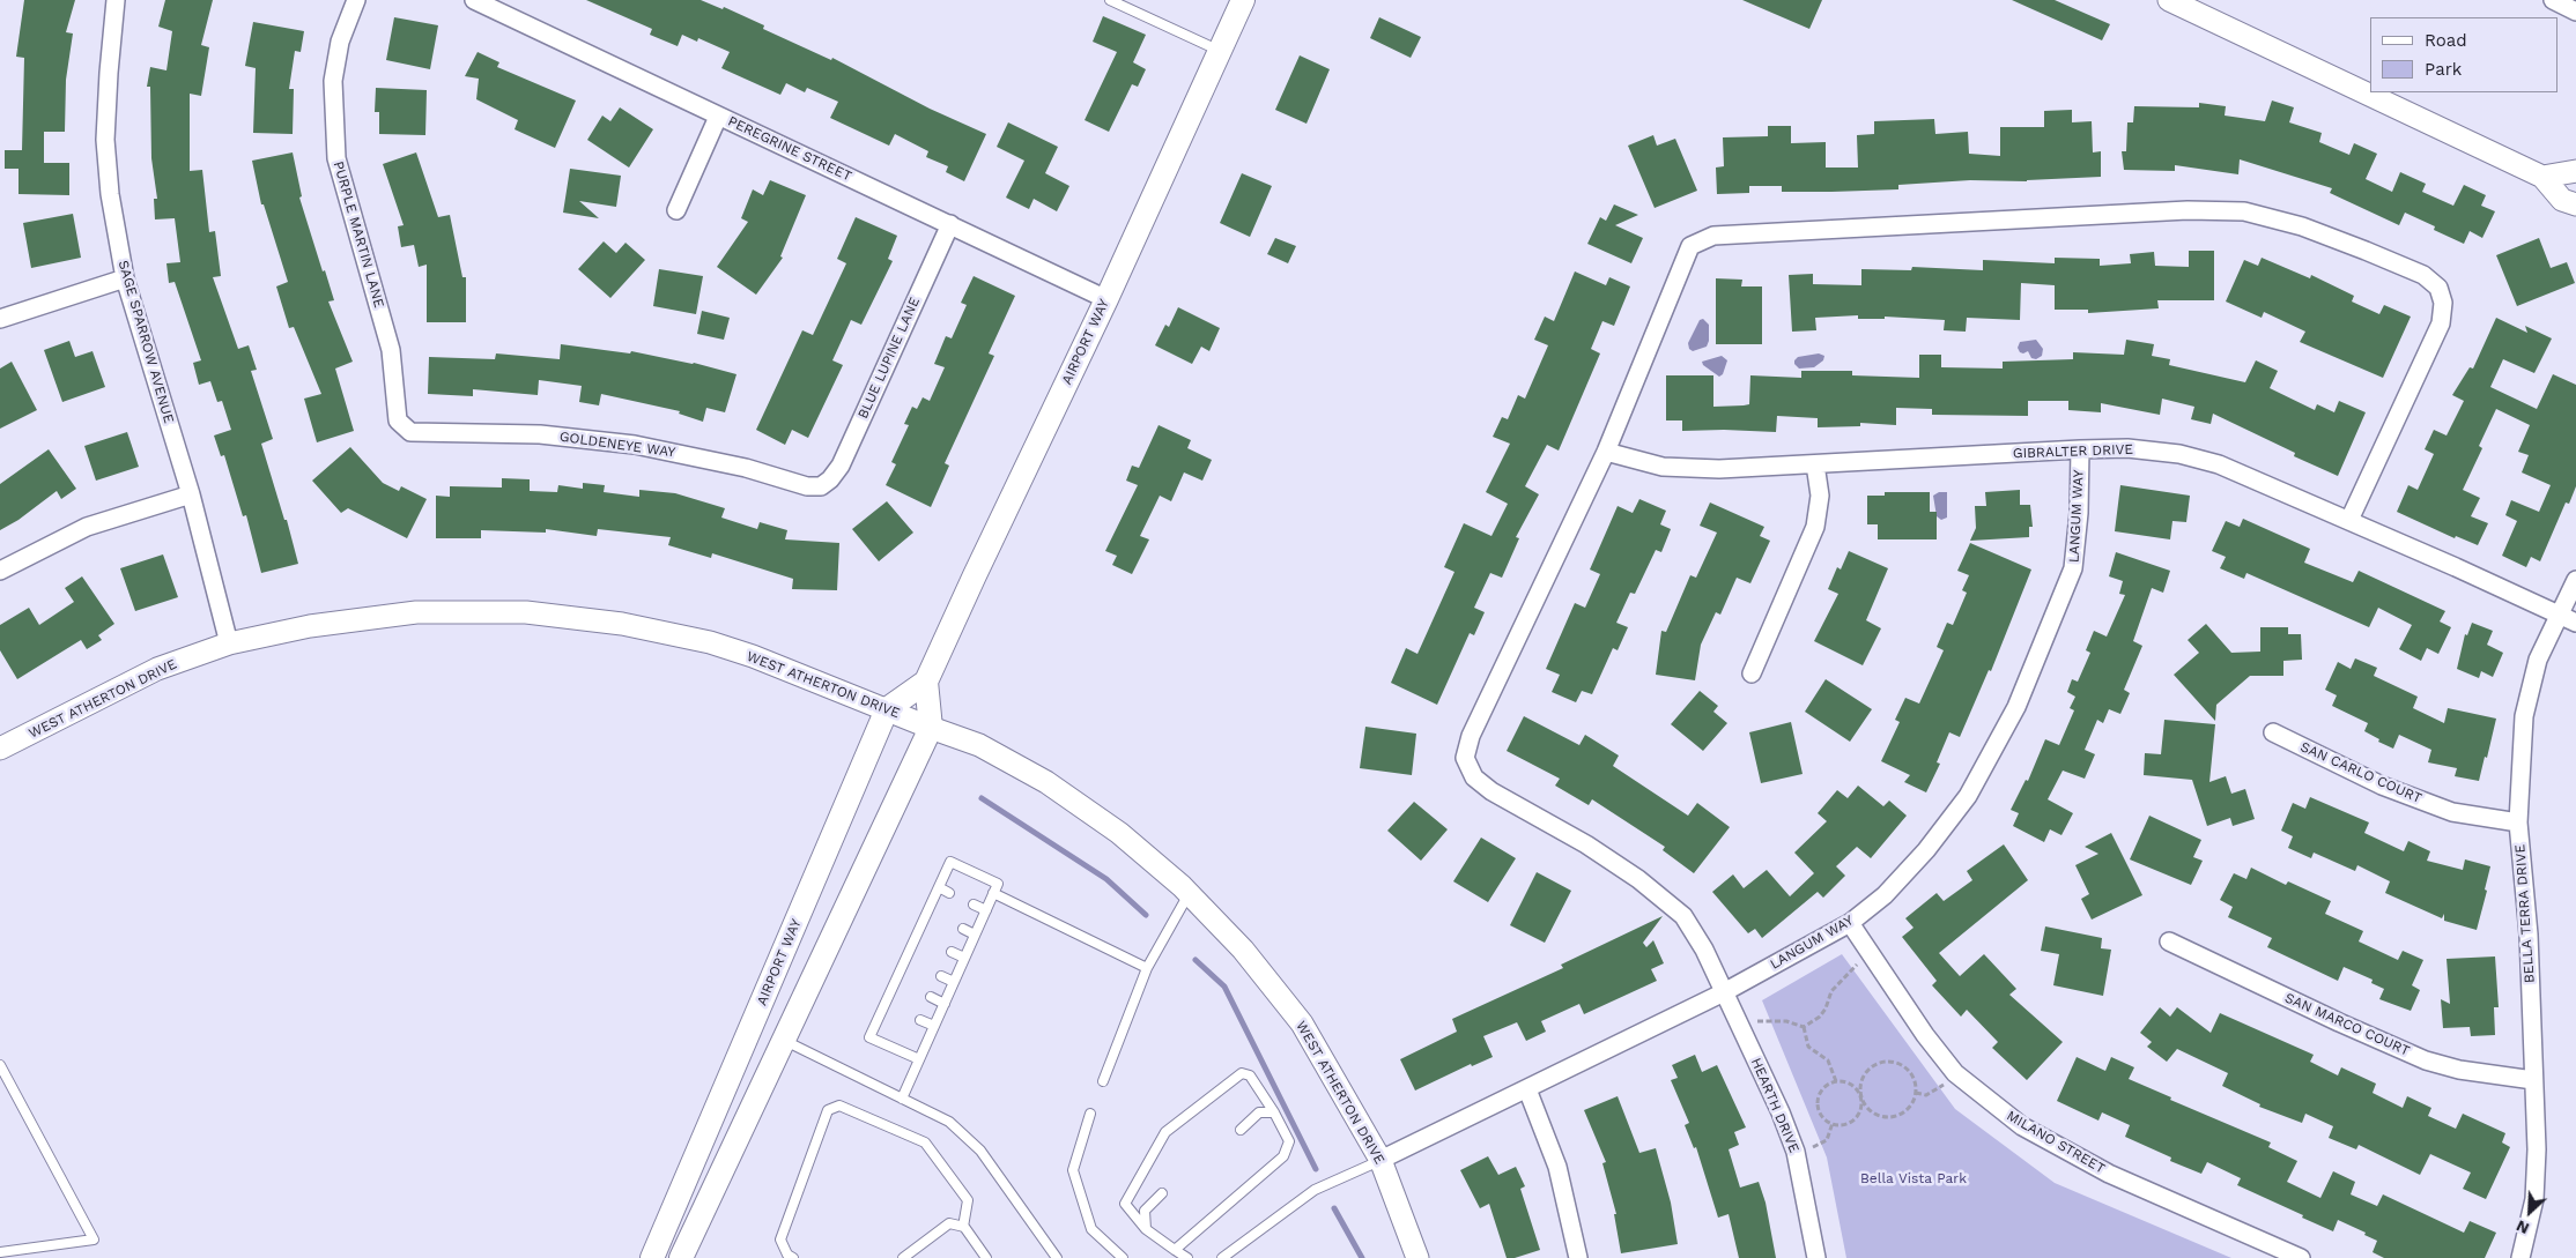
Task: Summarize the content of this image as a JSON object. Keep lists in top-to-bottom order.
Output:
{
  "streets": {
    "main road": ["AIRPORT WAY"],
    "street": [
      "PEREGRINE STREET",
      "PURPLE MARTIN LANE",
      "SAGE SPARROW AVENUE",
      "BLUE LUPINE LANE",
      "GOLDENEYE WAY",
      "GIBRALTER DRIVE",
      "LANGUM WAY",
      "WEST ATHERTON DRIVE",
      "SAN CARLO COURT",
      "BELLA TERRA DRIVE",
      "SAN MARCO COURT",
      "HEARTH DRIVE",
      "MILANO STREET"
    ]
  },
  "crossings": [
    ["PEREGRINE STREET", "AIRPORT WAY"],
    ["PEREGRINE STREET", "BLUE LUPINE LANE"],
    ["PURPLE MARTIN LANE", "GOLDENEYE WAY"],
    ["SAGE SPARROW AVENUE", "WEST ATHERTON DRIVE"],
    ["AIRPORT WAY", "WEST ATHERTON DRIVE"],
    ["BLUE LUPINE LANE", "GOLDENEYE WAY"],
    ["GIBRALTER DRIVE", "LANGUM WAY"],
    ["GIBRALTER DRIVE", "BELLA TERRA DRIVE"],
    ["GIBRALTER DRIVE", "HEARTH DRIVE"],
    ["LANGUM WAY", "WEST ATHERTON DRIVE"],
    ["LANGUM WAY", "HEARTH DRIVE"],
    ["LANGUM WAY", "MILANO STREET"],
    ["SAN CARLO COURT", "BELLA TERRA DRIVE"],
    ["BELLA TERRA DRIVE", "SAN MARCO COURT"]
  ],
  "parks": ["Bella Vista Park"],
  "legend": ["Road", "Park"],
  "north": "bottom left"
}
